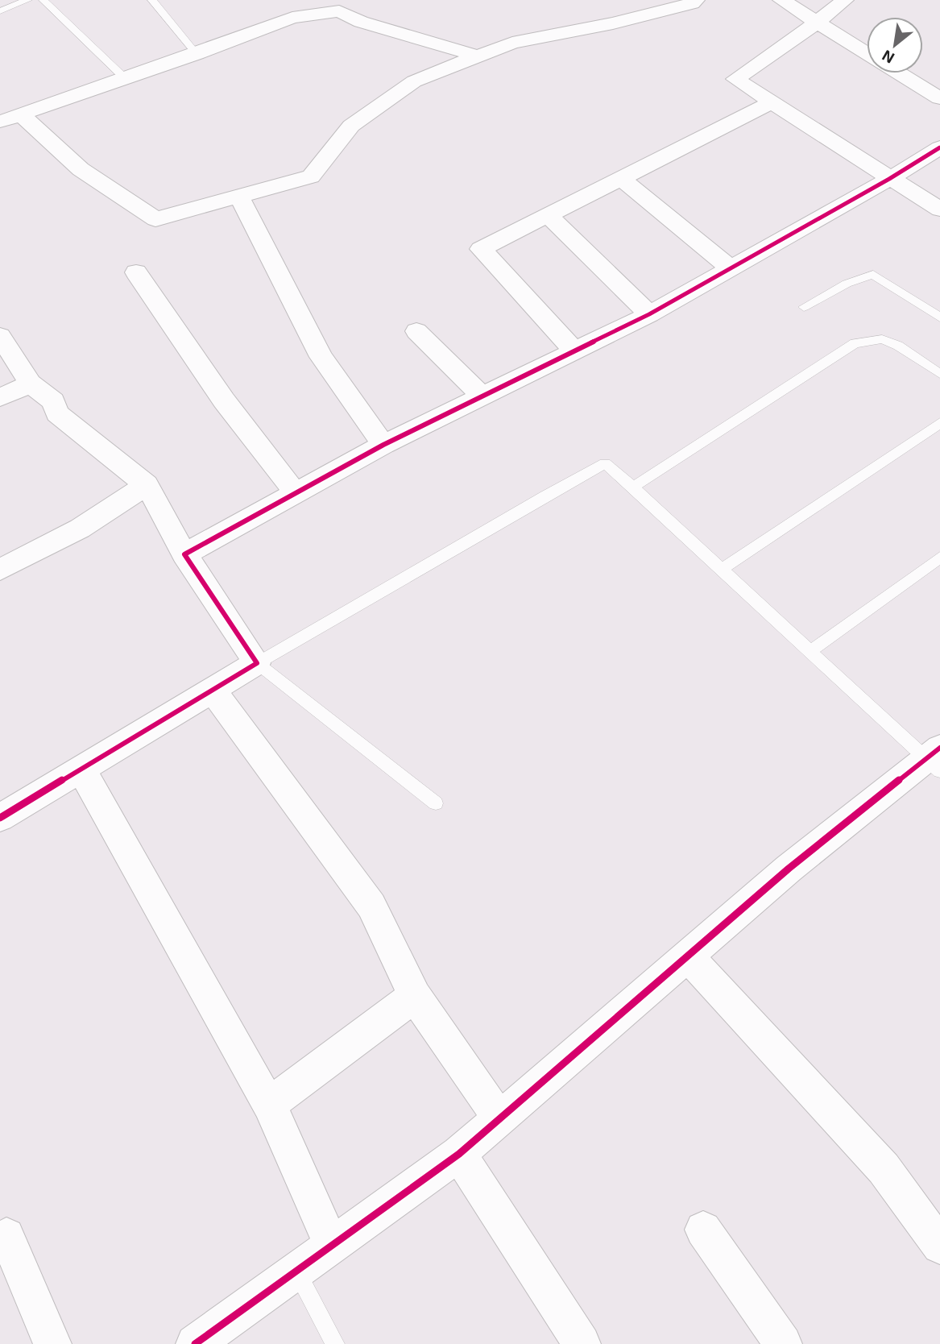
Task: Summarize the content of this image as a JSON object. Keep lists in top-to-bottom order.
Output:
{
  "north": "bottom left"
}
